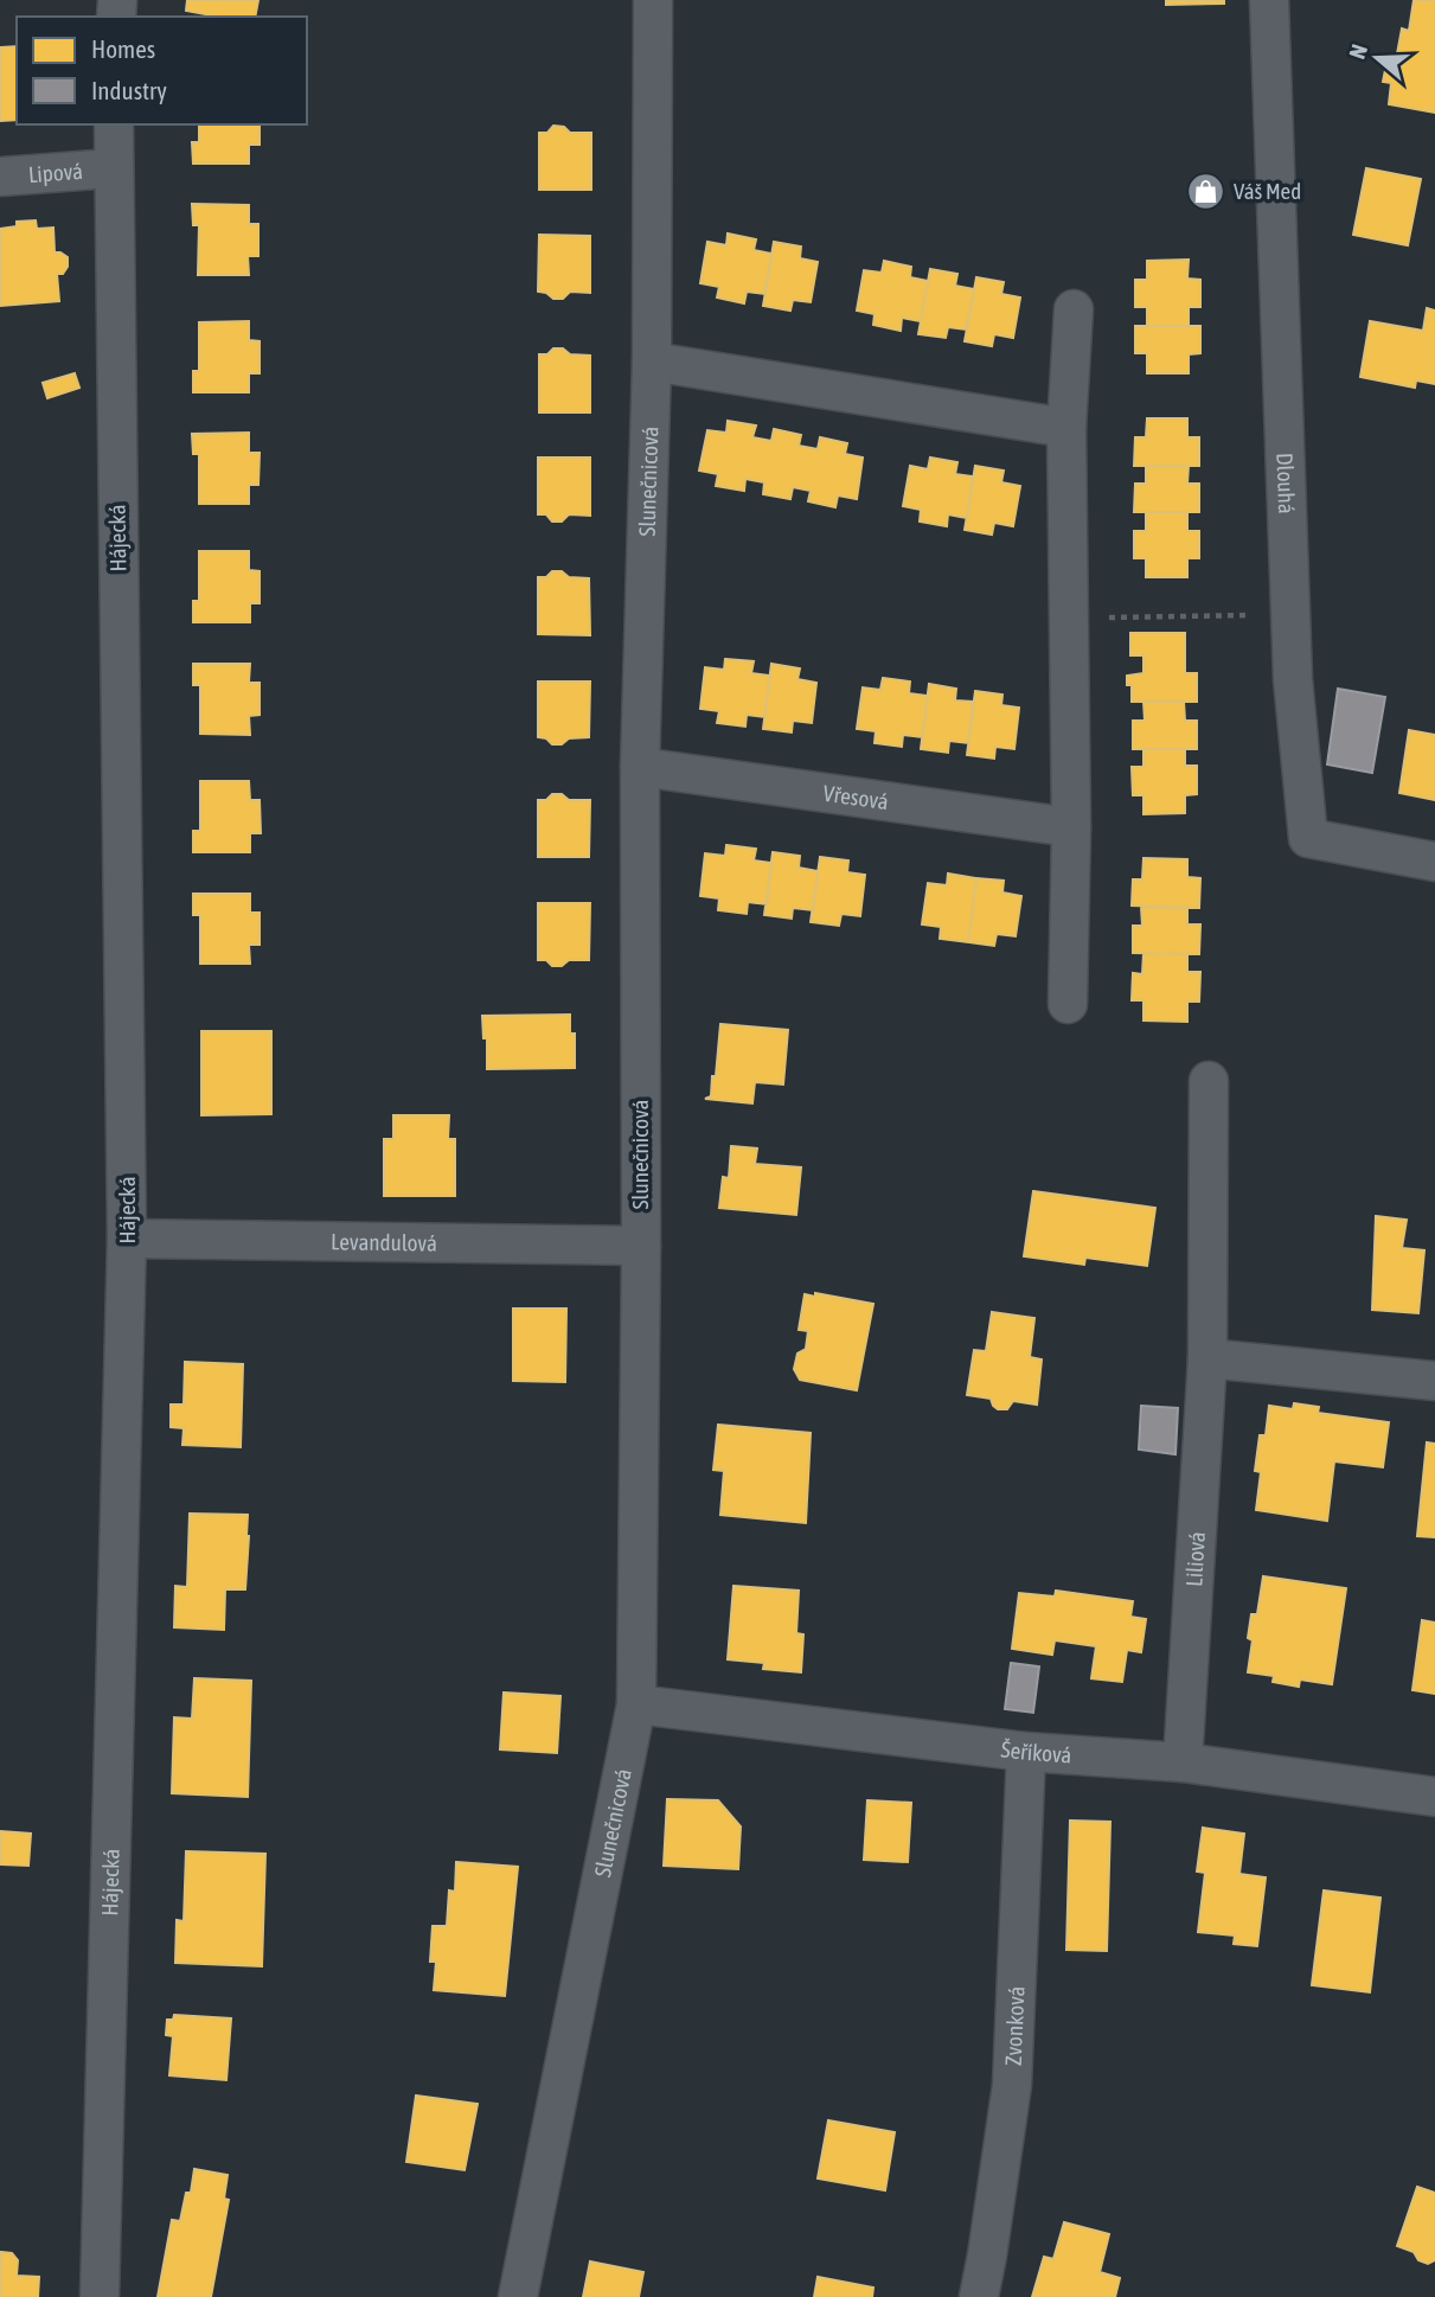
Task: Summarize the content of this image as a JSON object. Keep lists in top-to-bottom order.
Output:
{
  "streets": {
    "street": [
      "Lipová",
      "Slunečnicová",
      "Dlouhá",
      "Hájecká",
      "Vřesová",
      "Levandulová",
      "Liliová",
      "Šeříková",
      "Zvonková"
    ]
  },
  "crossings": [
    ["Lipová", "Hájecká"],
    ["Slunečnicová", "Vřesová"],
    ["Slunečnicová", "Levandulová"],
    ["Slunečnicová", "Šeříková"],
    ["Hájecká", "Levandulová"],
    ["Liliová", "Šeříková"],
    ["Šeříková", "Zvonková"]
  ],
  "places": {
    "shop": ["Váš Med"]
  },
  "legend": ["Homes", "Industry"],
  "north": "left"
}
